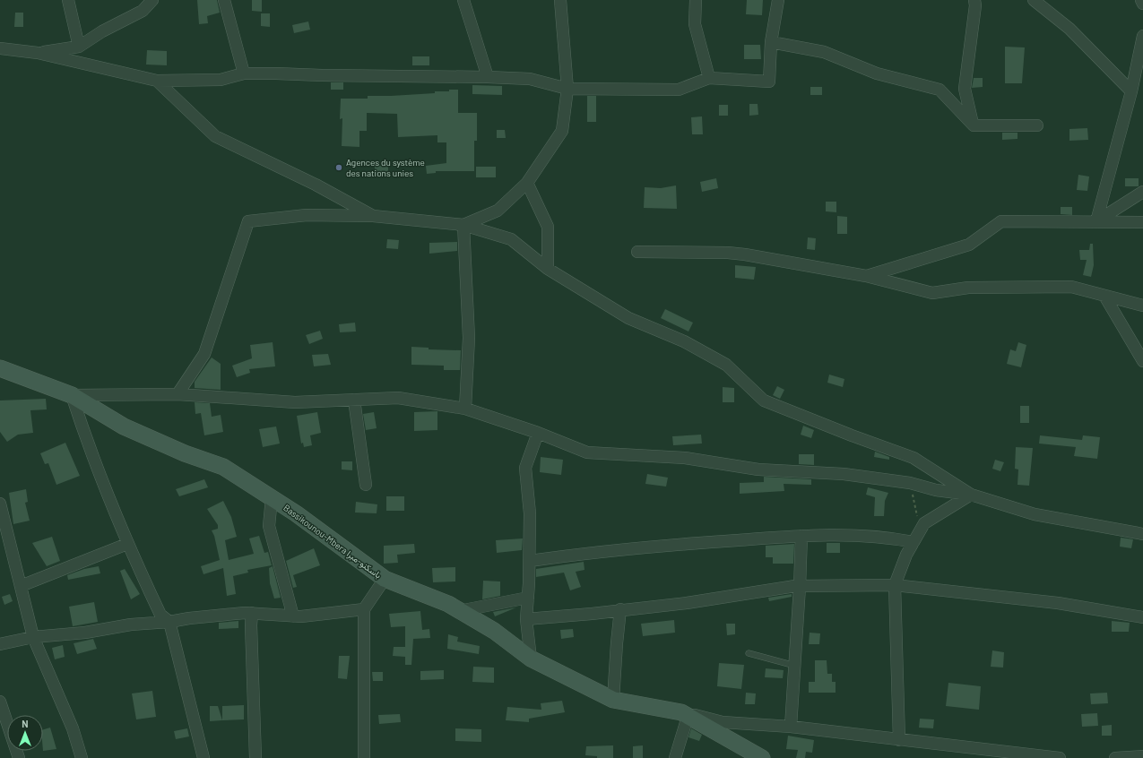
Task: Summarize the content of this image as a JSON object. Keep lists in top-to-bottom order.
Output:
{
  "streets": {
    "street": ["Bassikounou-Mbera باسكنو-مبرا"]
  },
  "places": ["Agences du système des nations unies"],
  "north": "top"
}
